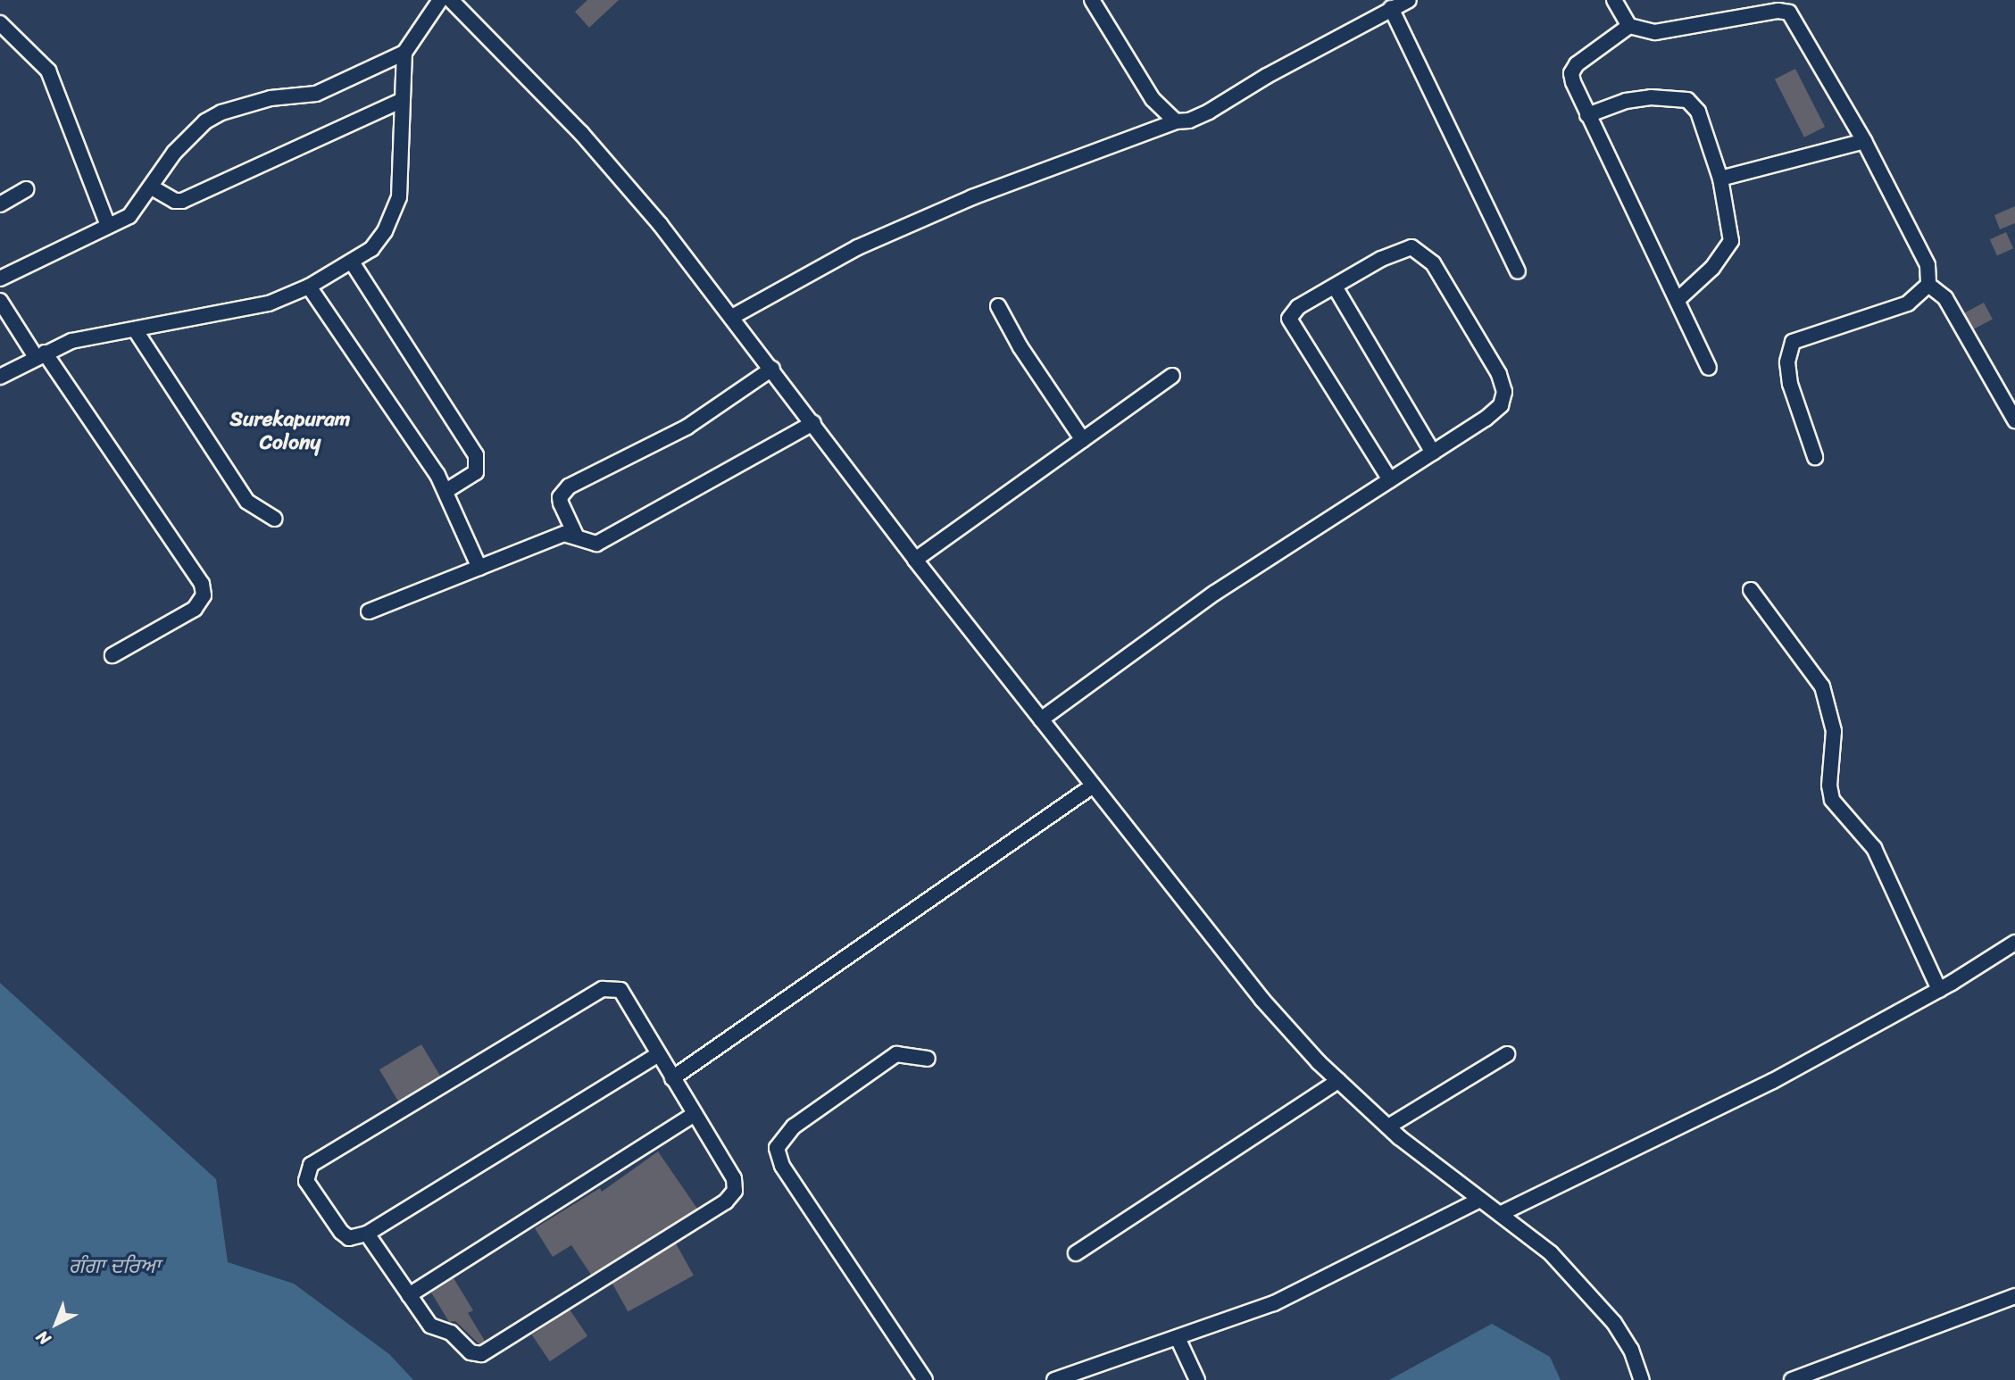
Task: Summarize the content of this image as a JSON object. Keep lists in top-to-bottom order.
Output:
{
  "districts": ["Surekapuram Colony"],
  "water": ["ਗੰਗਾ ਦਰਿਆ"],
  "north": "bottom left"
}
